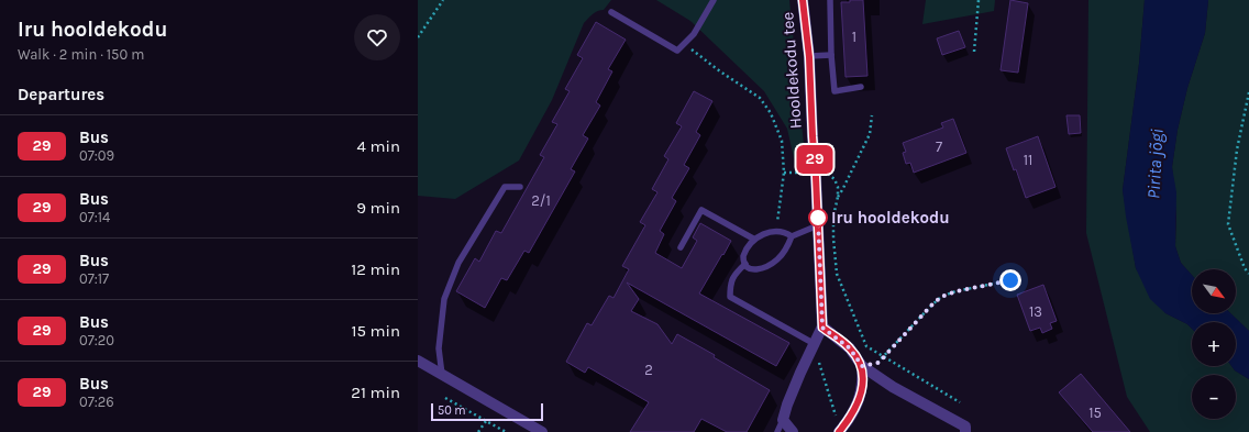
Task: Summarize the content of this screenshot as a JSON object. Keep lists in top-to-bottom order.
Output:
{
  "streets": {
    "street": ["Hooldekodu tee"]
  },
  "water": ["Pirita jõgi"],
  "places": ["Iru hooldekodu"],
  "lines": ["bus line 29"],
  "house_numbers": [
    "1",
    "7",
    "11",
    "2/1",
    "13",
    "2",
    "15"
  ],
  "scale_bar": "50 m",
  "north": "bottom right",
  "page": {
    "heading": [
      ["Iru hooldekodu", "Walk · 2 min · 150 m"],
      "Departures"
    ],
    "on_map": "29",
    "list": [
      {
        "mark": "29",
        "name": "Bus",
        "note": "07:09",
        "value": "4 min"
      },
      {
        "mark": "29",
        "name": "Bus",
        "note": "07:14",
        "value": "9 min"
      },
      {
        "mark": "29",
        "name": "Bus",
        "note": "07:17",
        "value": "12 min"
      },
      {
        "mark": "29",
        "name": "Bus",
        "note": "07:20",
        "value": "15 min"
      },
      {
        "mark": "29",
        "name": "Bus",
        "note": "07:26",
        "value": "21 min"
      }
    ],
    "map_buttons": ["+", "−"],
    "scale": "50 m"
  }
}
